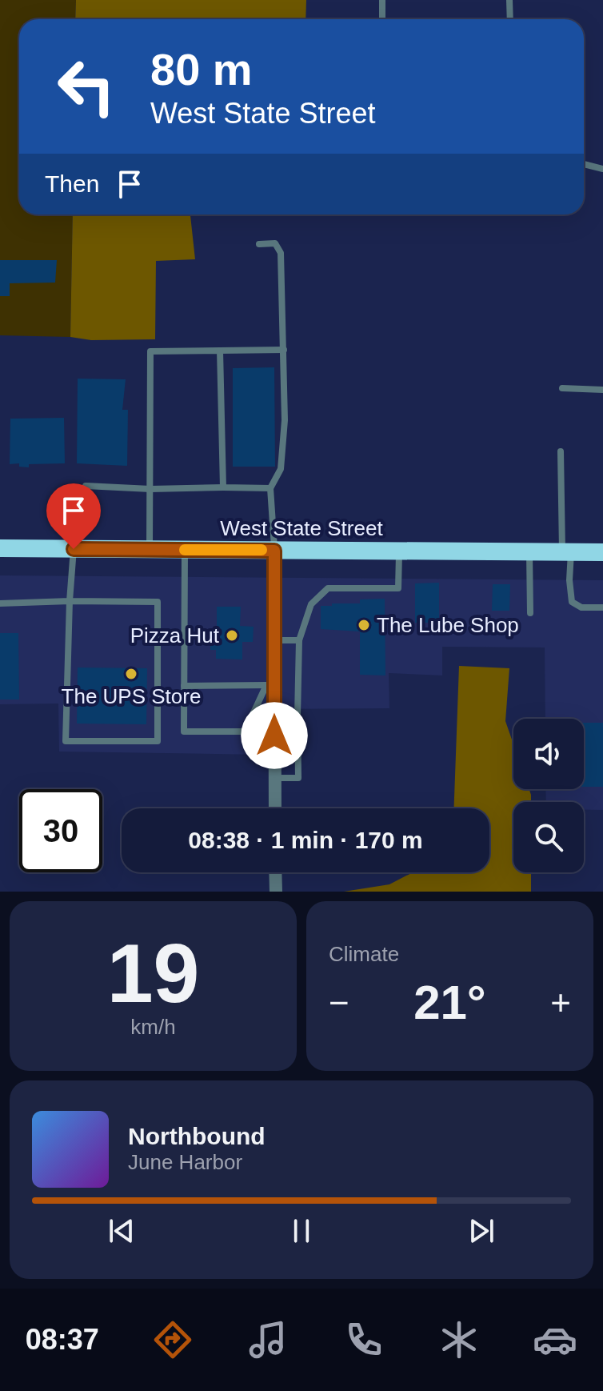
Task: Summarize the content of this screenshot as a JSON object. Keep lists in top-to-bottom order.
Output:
{
  "streets": {
    "highway": ["West State Street"]
  },
  "places": ["The Lube Shop", "Pizza Hut", "The UPS Store"],
  "page": {
    "turn": ["80 m", "West State Street"],
    "then": "Then",
    "limit": "30",
    "trip": "08:38 · 1 min · 170 m",
    "tile": [
      ["19", "km/h"],
      "Climate"
    ],
    "heat": ["−", "21°", "+"],
    "song": ["Northbound", "June Harbor"],
    "tabs": "08:37"
  }
}
